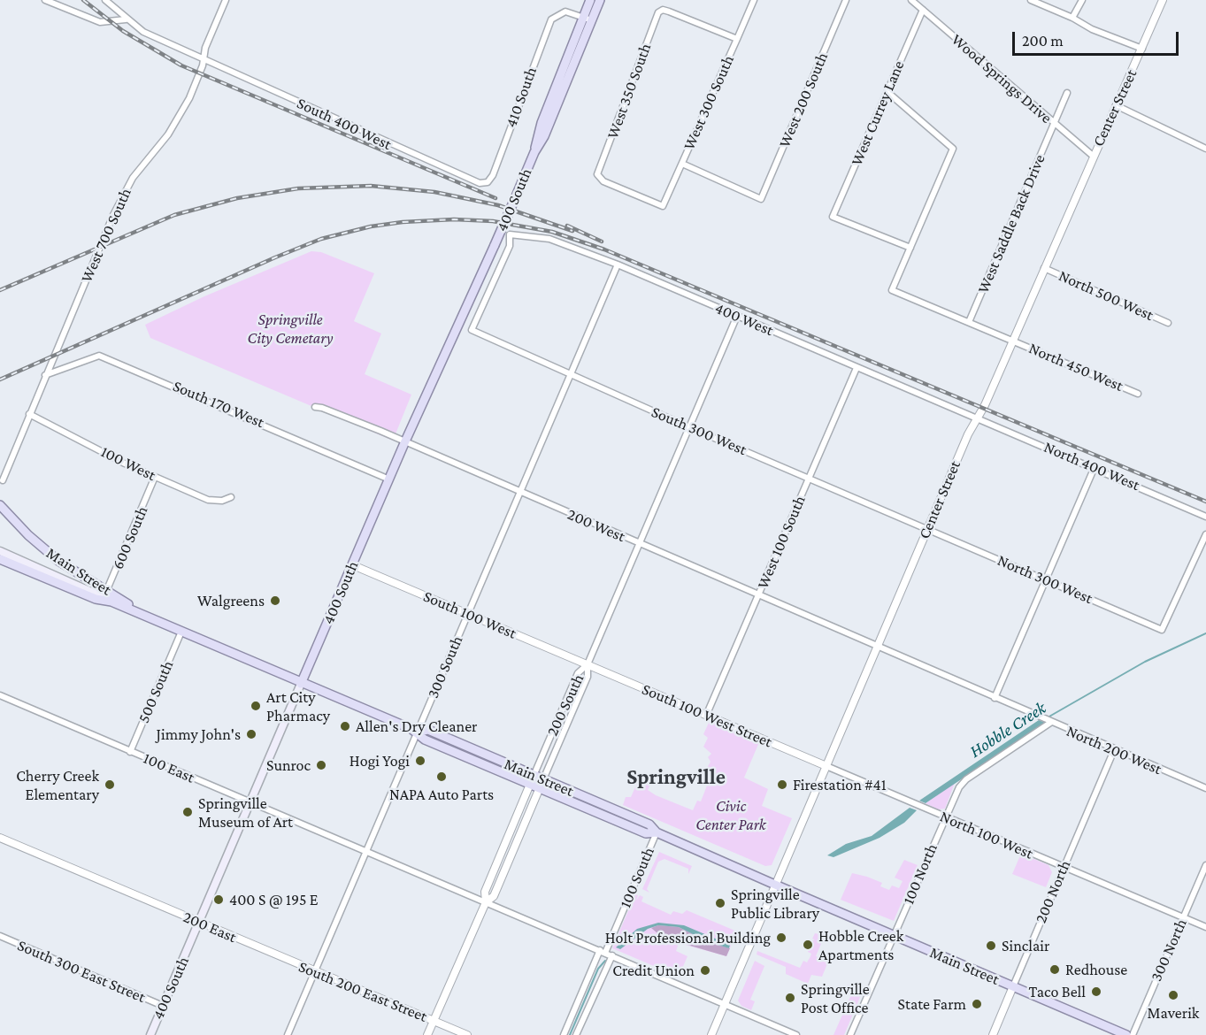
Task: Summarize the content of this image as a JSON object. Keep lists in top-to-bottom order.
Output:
{
  "streets": {
    "main road": ["400 South", "Main Street"],
    "street": [
      "Wood Springs Drive",
      "West 350 South",
      "410 South",
      "West 200 South",
      "West 300 South",
      "Center Street",
      "West Currey Lane",
      "South 400 West",
      "West Saddle Back Drive",
      "West 700 South",
      "North 500 West",
      "400 West",
      "North 450 West",
      "South 170 West",
      "South 300 West",
      "100 West",
      "North 400 West",
      "200 West",
      "600 South",
      "West 100 South",
      "North 300 West",
      "South 100 West",
      "300 South",
      "500 South",
      "200 South",
      "South 100 West Street",
      "North 200 West",
      "100 East",
      "North 100 West",
      "100 North",
      "100 South",
      "200 North",
      "200 East",
      "300 North",
      "South 300 East Street",
      "South 200 East Street"
    ]
  },
  "crossings": [
    ["Wood Springs Drive", "Center Street"],
    ["Wood Springs Drive", "West Currey Lane"],
    ["Wood Springs Drive", "West Saddle Back Drive"],
    ["West 350 South", "West 300 South"],
    ["410 South", "South 400 West"],
    ["410 South", "400 South"],
    ["West 200 South", "West 300 South"],
    ["Center Street", "North 500 West"],
    ["Center Street", "400 West"],
    ["Center Street", "North 450 West"],
    ["Center Street", "South 300 West"],
    ["Center Street", "North 400 West"],
    ["Center Street", "200 West"],
    ["Center Street", "Main Street"],
    ["Center Street", "North 300 West"],
    ["Center Street", "South 100 West Street"],
    ["Center Street", "North 200 West"],
    ["Center Street", "100 East"],
    ["Center Street", "North 100 West"],
    ["West Currey Lane", "North 450 West"],
    ["South 400 West", "West 700 South"],
    ["400 South", "400 West"],
    ["400 South", "South 170 West"],
    ["400 South", "South 300 West"],
    ["400 South", "200 West"],
    ["400 South", "Main Street"],
    ["400 South", "South 100 West"],
    ["400 South", "100 East"],
    ["400 South", "200 East"],
    ["400 South", "South 300 East Street"],
    ["West Saddle Back Drive", "North 450 West"],
    ["West 700 South", "South 170 West"],
    ["West 700 South", "100 West"],
    ["400 West", "North 400 West"],
    ["400 West", "West 100 South"],
    ["400 West", "300 South"],
    ["South 300 West", "West 100 South"],
    ["South 300 West", "North 300 West"],
    ["South 300 West", "300 South"],
    ["100 West", "600 South"],
    ["200 West", "West 100 South"],
    ["200 West", "300 South"],
    ["200 West", "North 200 West"],
    ["600 South", "Main Street"],
    ["West 100 South", "South 100 West Street"],
    ["Main Street", "300 South"],
    ["Main Street", "500 South"],
    ["Main Street", "200 South"],
    ["Main Street", "100 North"],
    ["Main Street", "100 South"],
    ["Main Street", "200 North"],
    ["South 100 West", "300 South"],
    ["South 100 West", "200 South"],
    ["South 100 West", "South 100 West Street"],
    ["300 South", "100 East"],
    ["300 South", "South 200 East Street"],
    ["500 South", "100 East"],
    ["200 South", "South 100 West Street"],
    ["200 South", "100 East"],
    ["South 100 West Street", "North 100 West"],
    ["North 200 West", "100 North"],
    ["North 200 West", "200 North"],
    ["100 East", "100 South"],
    ["North 100 West", "100 North"],
    ["North 100 West", "200 North"],
    ["North 100 West", "300 North"],
    ["200 East", "South 200 East Street"]
  ],
  "districts": ["Springville"],
  "water": ["Hobble Creek"],
  "parks": ["Springville City Cemetary", "Civic Center Park"],
  "places": [
    "Walgreens",
    "Art City Pharmacy",
    "Allen's Dry Cleaner",
    "Jimmy John's",
    "Hogi Yogi",
    "Sunroc",
    "NAPA Auto Parts",
    "Cherry Creek Elementary",
    "Firestation #41",
    "Springville Museum of Art",
    "400 S @ 195 E",
    "Springville Public Library",
    "Holt Professional Building",
    "Hobble Creek Apartments",
    "Sinclair",
    "Redhouse",
    "Credit Union",
    "Taco Bell",
    "Maverik",
    "Springville Post Office",
    "State Farm"
  ],
  "scale_bar": "200 m"
}
